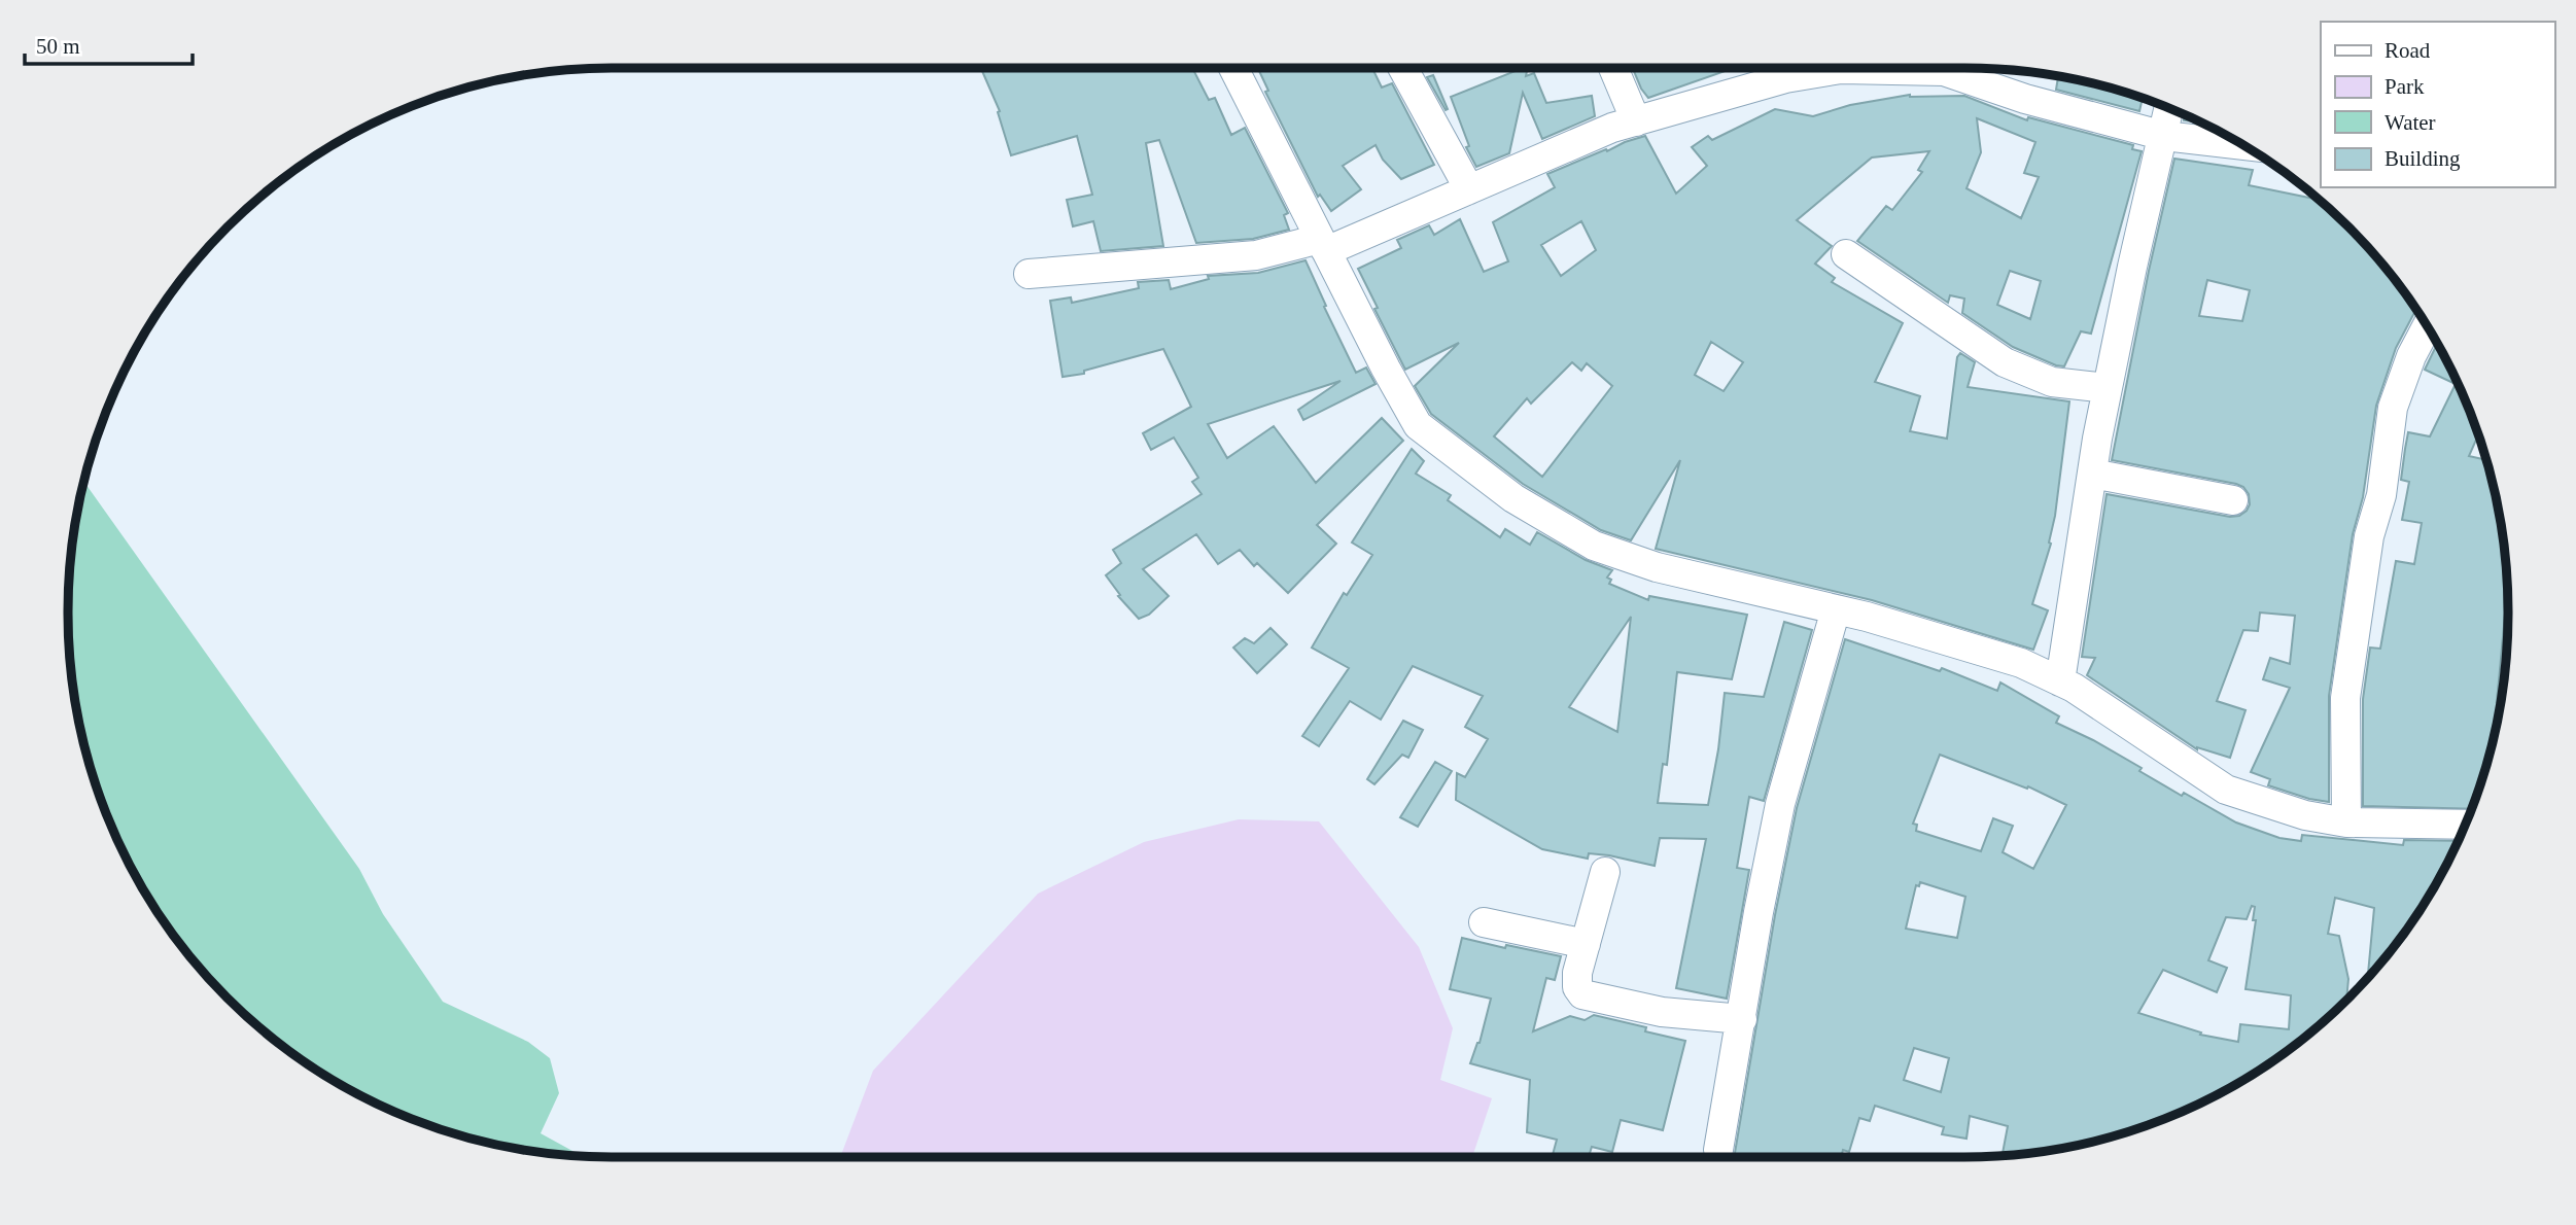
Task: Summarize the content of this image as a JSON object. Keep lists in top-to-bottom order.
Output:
{
  "legend": [
    "Road",
    "Park",
    "Water",
    "Building"
  ],
  "scale_bar": "50 m"
}
